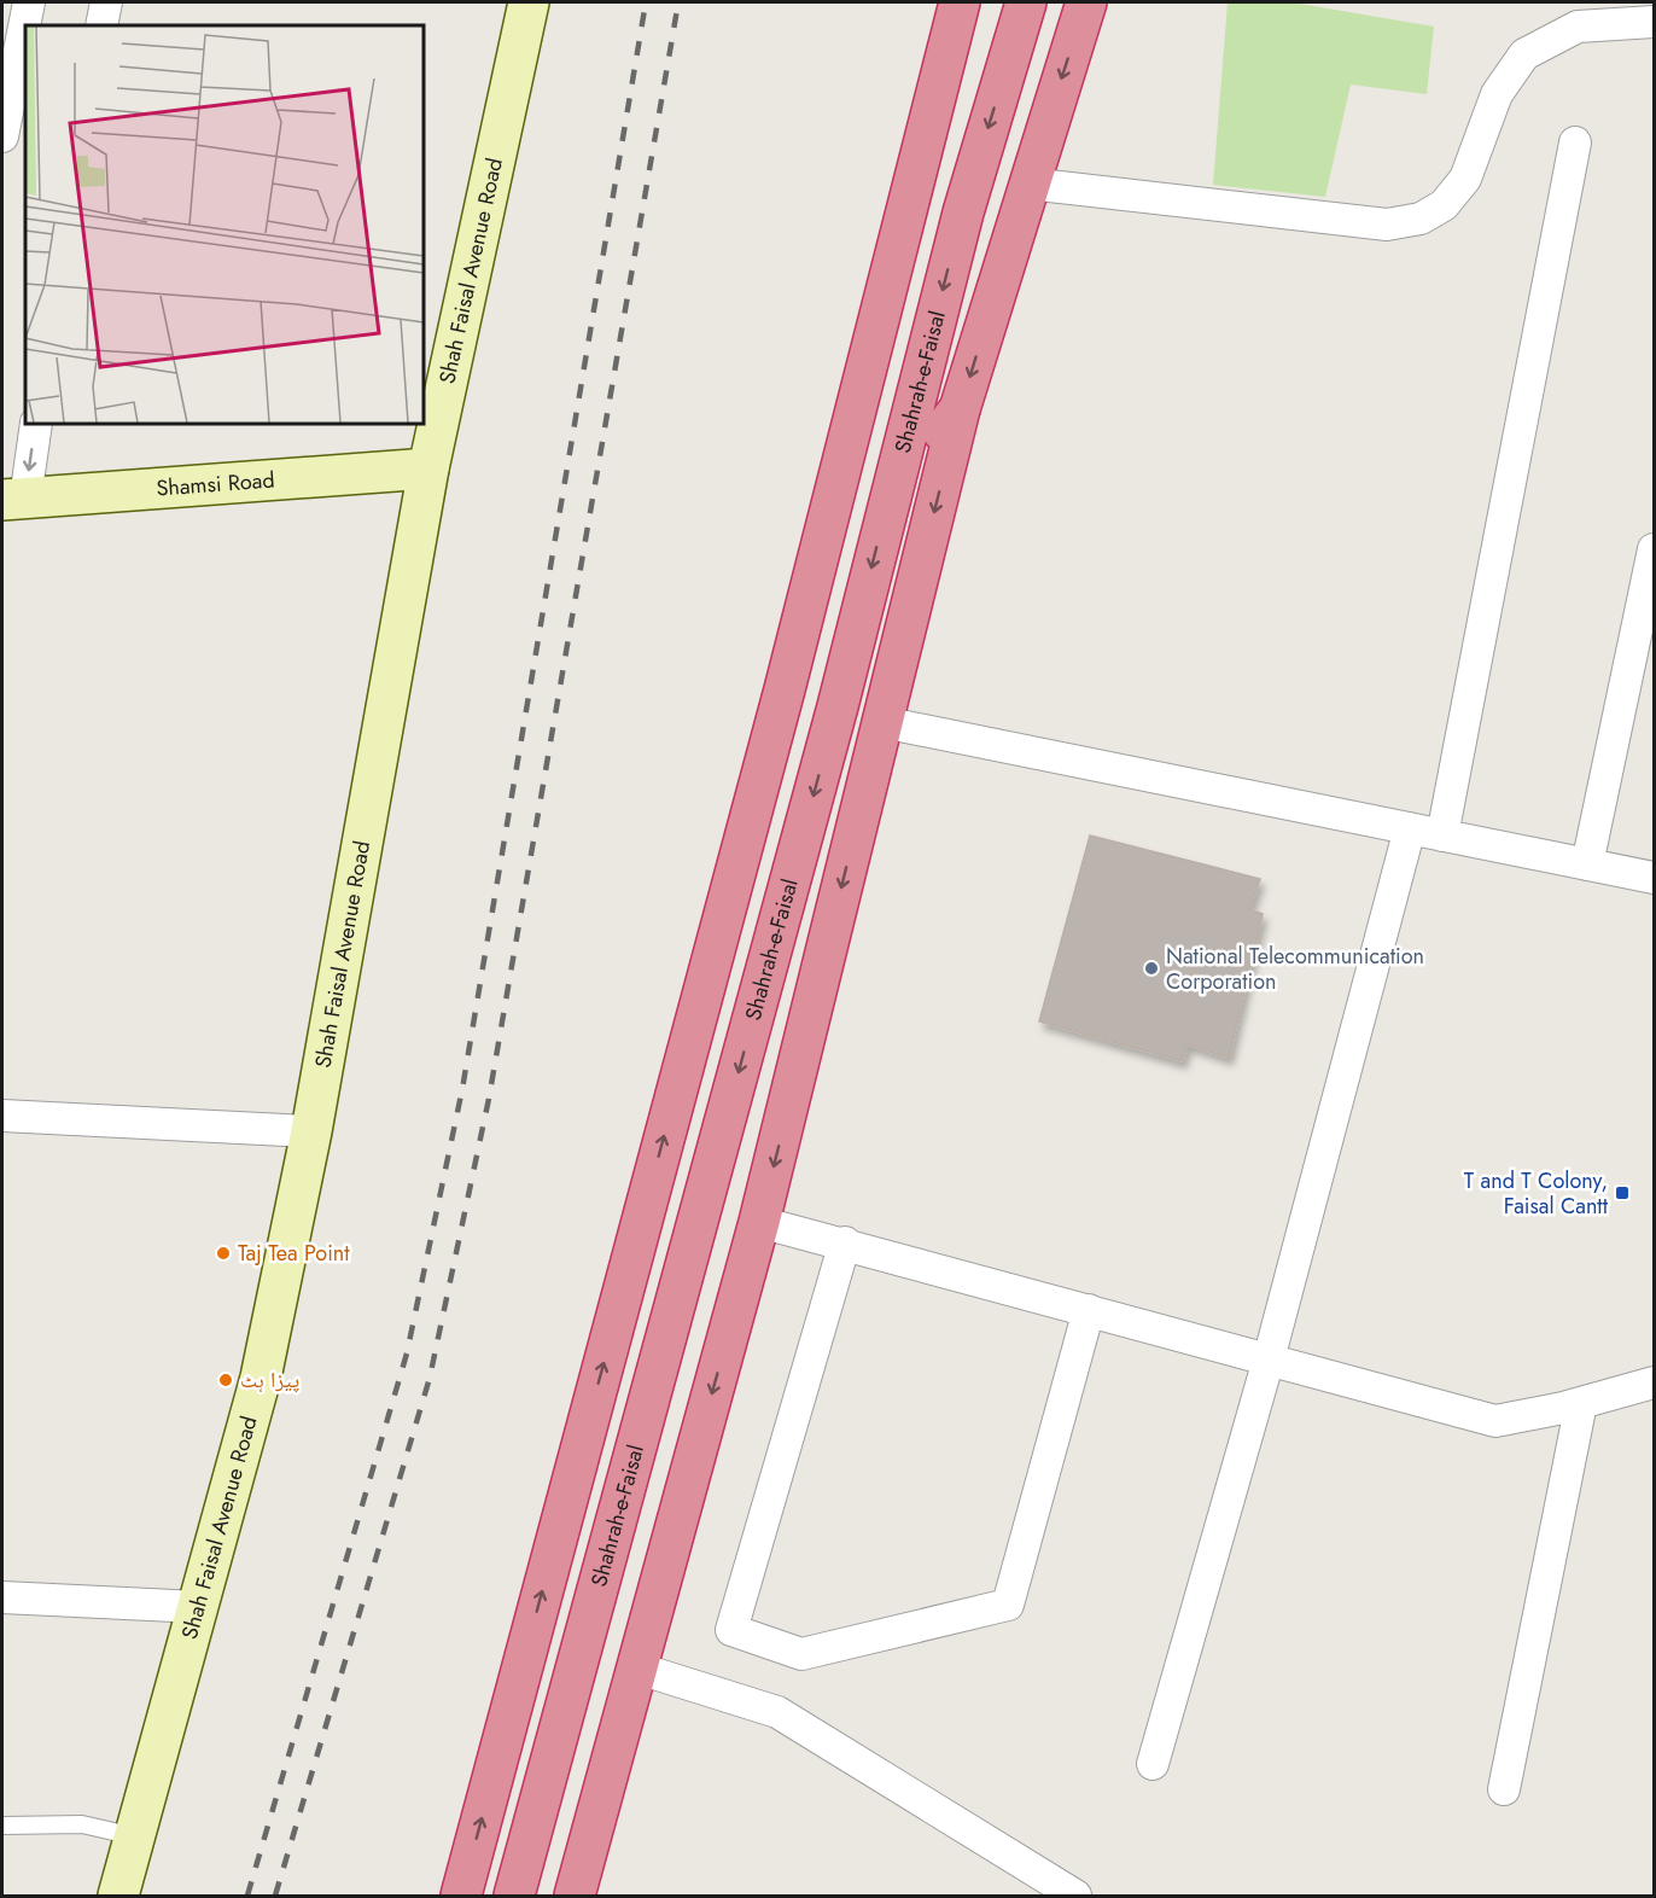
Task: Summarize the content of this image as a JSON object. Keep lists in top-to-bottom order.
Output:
{
  "streets": {
    "highway": ["Shahrah-e-Faisal"],
    "street": ["Shah Faisal Avenue Road", "Shamsi Road"]
  },
  "crossings": [
    ["Shah Faisal Avenue Road", "Shamsi Road"]
  ],
  "places": {
    "other": ["National Telecommunication Corporation", "Taj Tea Point", "پیزا ہٹ"],
    "transit": ["T and T Colony, Faisal Cantt"]
  }
}
